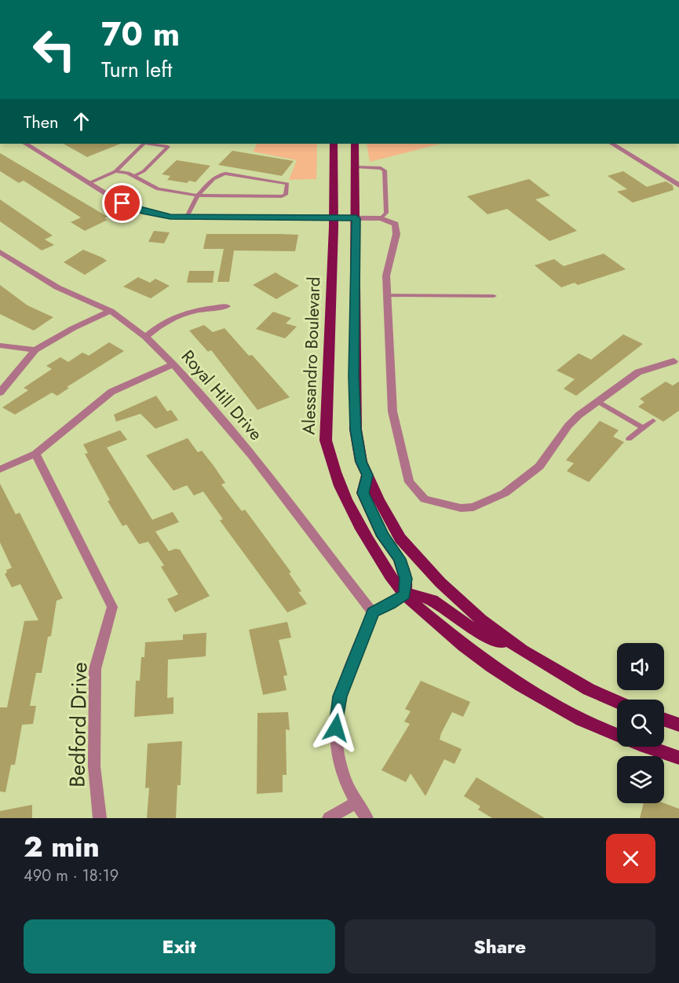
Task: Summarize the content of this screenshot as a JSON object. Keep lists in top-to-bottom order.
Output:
{
  "streets": {
    "main road": ["Alessandro Boulevard"],
    "street": ["Royal Hill Drive", "Bedford Drive"]
  },
  "page": {
    "turn": ["70 m", "Turn left"],
    "then": "Then",
    "heading": ["2 min", "490 m · 18:19"],
    "buttons": ["Exit", "Share"]
  }
}
